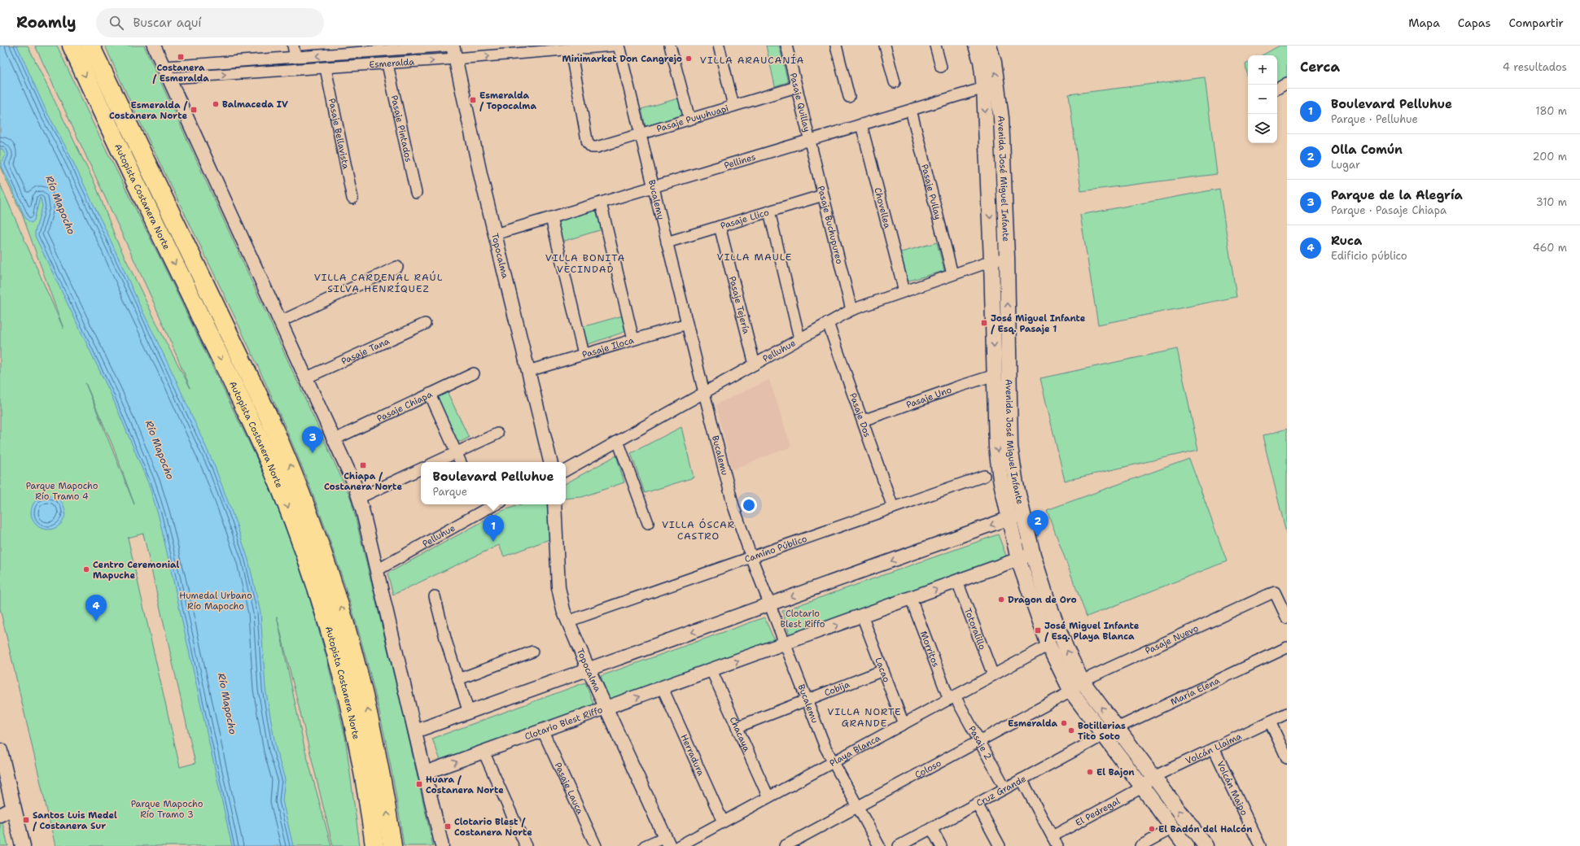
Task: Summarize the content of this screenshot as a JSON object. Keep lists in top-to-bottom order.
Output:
{
  "streets": {
    "highway": ["Autopista Costanera Norte"],
    "main road": ["Avenida José Miguel Infante"],
    "street": [
      "Esmeralda",
      "Pasaje Quillay",
      "Pasaje Puyuhuapi",
      "Pasaje Pintados",
      "Pasaje Bellavista",
      "Pellines",
      "Pasaje Pullay",
      "Bucalemu",
      "Chovellea",
      "Pasaje Llico",
      "Pasaje Buchupureo",
      "Topocalma",
      "Pasaje Tejería",
      "Pasaje Iloca",
      "Pasaje Tana",
      "Pelluhue",
      "Pasaje Uno",
      "Pasaje Chiapa",
      "Pasaje Dos",
      "Camino Público",
      "Totoralillo",
      "Pasaje Nuevo",
      "Morritos",
      "Lacao",
      "Cobija",
      "María Elena",
      "Clotario Blest Riffo",
      "Chacaya",
      "Pasaje 2",
      "Volcán Llaima",
      "Playa Blanca",
      "Herradura",
      "Coloso",
      "Pasaje Lauca",
      "Volcán Maipo",
      "Cruz Grande",
      "El Pedregal"
    ]
  },
  "crossings": [
    ["Esmeralda", "Pasaje Puyuhuapi"],
    ["Esmeralda", "Pasaje Pintados"],
    ["Esmeralda", "Pasaje Bellavista"],
    ["Esmeralda", "Topocalma"],
    ["Pasaje Quillay", "Pasaje Puyuhuapi"],
    ["Pasaje Quillay", "Pellines"],
    ["Pasaje Quillay", "Pasaje Buchupureo"],
    ["Pasaje Puyuhuapi", "Bucalemu"],
    ["Pellines", "Avenida José Miguel Infante"],
    ["Pellines", "Pasaje Pullay"],
    ["Pellines", "Bucalemu"],
    ["Pellines", "Chovellea"],
    ["Pellines", "Pasaje Buchupureo"],
    ["Pellines", "Topocalma"],
    ["Avenida José Miguel Infante", "Pelluhue"],
    ["Avenida José Miguel Infante", "Pasaje Uno"],
    ["Avenida José Miguel Infante", "Pasaje Nuevo"],
    ["Avenida José Miguel Infante", "María Elena"],
    ["Avenida José Miguel Infante", "Clotario Blest Riffo"],
    ["Avenida José Miguel Infante", "Volcán Llaima"],
    ["Avenida José Miguel Infante", "Playa Blanca"],
    ["Avenida José Miguel Infante", "Coloso"],
    ["Avenida José Miguel Infante", "Cruz Grande"],
    ["Avenida José Miguel Infante", "El Pedregal"],
    ["Pasaje Pullay", "Pelluhue"],
    ["Bucalemu", "Pasaje Llico"],
    ["Bucalemu", "Pasaje Iloca"],
    ["Bucalemu", "Pelluhue"],
    ["Bucalemu", "Camino Público"],
    ["Bucalemu", "Cobija"],
    ["Bucalemu", "Clotario Blest Riffo"],
    ["Bucalemu", "Playa Blanca"],
    ["Bucalemu", "Coloso"],
    ["Chovellea", "Pelluhue"],
    ["Pasaje Llico", "Pasaje Buchupureo"],
    ["Pasaje Llico", "Pasaje Tejería"],
    ["Pasaje Buchupureo", "Pelluhue"],
    ["Topocalma", "Pasaje Iloca"],
    ["Topocalma", "Camino Público"],
    ["Topocalma", "Clotario Blest Riffo"],
    ["Pasaje Tejería", "Pelluhue"],
    ["Pelluhue", "Pasaje Dos"],
    ["Pasaje Uno", "Pasaje Dos"],
    ["Pasaje Dos", "Camino Público"],
    ["Totoralillo", "Clotario Blest Riffo"],
    ["Totoralillo", "Playa Blanca"],
    ["Pasaje Nuevo", "Coloso"],
    ["Morritos", "Clotario Blest Riffo"],
    ["Morritos", "Pasaje 2"],
    ["Morritos", "Playa Blanca"],
    ["Lacao", "Cobija"],
    ["Lacao", "Clotario Blest Riffo"],
    ["Lacao", "Playa Blanca"],
    ["Cobija", "Chacaya"],
    ["María Elena", "Cruz Grande"],
    ["Clotario Blest Riffo", "Chacaya"],
    ["Clotario Blest Riffo", "Herradura"],
    ["Clotario Blest Riffo", "Pasaje Lauca"],
    ["Chacaya", "Playa Blanca"],
    ["Pasaje 2", "Playa Blanca"],
    ["Pasaje 2", "Coloso"],
    ["Pasaje 2", "Cruz Grande"],
    ["Volcán Llaima", "Volcán Maipo"],
    ["Volcán Llaima", "El Pedregal"],
    ["Playa Blanca", "Herradura"]
  ],
  "districts": [
    "VILLA ARAUCANÍA",
    "VILLA MAULE",
    "VILLA BONITA VECINDAD",
    "VILLA CARDENAL RAÚL SILVA HENRÍQUEZ",
    "VILLA ÓSCAR CASTRO",
    "VILLA NORTE GRANDE"
  ],
  "water": ["Río Mapocho"],
  "parks": [
    "Parque Mapocho Río Tramo 4",
    "Humedal Urbano Río Mapocho",
    "Clotario Blest Riffo",
    "Parque Mapocho Río Tramo 3"
  ],
  "places": {
    "transit": [
      "Costanera / Esmeralda",
      "Esmeralda / Topocalma",
      "Esmeralda / Costanera Norte",
      "José Miguel Infante / Esq. Pasaje 1",
      "Chiapa / Costanera Norte",
      "José Miguel Infante / Esq. Playa Blanca",
      "Huara / Costanera Norte",
      "Santos Luis Medel / Costanera Sur",
      "Clotario Blest / Costanera Norte"
    ],
    "other": [
      "Minimarket Don Cangrejo",
      "Balmaceda IV",
      "Centro Ceremonial Mapuche",
      "Dragon de Oro",
      "Esmeralda",
      "Botillerias Tito Soto",
      "El Bajon",
      "El Badón del Halcón"
    ]
  },
  "page": {
    "header": "Roamly",
    "search": "Buscar aquí",
    "nav": ["Mapa", "Capas", "Compartir"],
    "heading": ["Cerca", "4 resultados"],
    "map_buttons": ["+", "−"],
    "list": [
      {
        "mark": "1",
        "name": "Boulevard Pelluhue",
        "note": "Parque · Pelluhue",
        "value": "180 m"
      },
      {
        "mark": "2",
        "name": "Olla Común",
        "note": "Lugar",
        "value": "200 m"
      },
      {
        "mark": "3",
        "name": "Parque de la Alegría",
        "note": "Parque · Pasaje Chiapa",
        "value": "310 m"
      },
      {
        "mark": "4",
        "name": "Ruca",
        "note": "Edificio público",
        "value": "460 m"
      }
    ],
    "pins": [
      "3",
      "2",
      "1",
      "4"
    ],
    "popup": ["Boulevard Pelluhue", "Parque"]
  }
}
